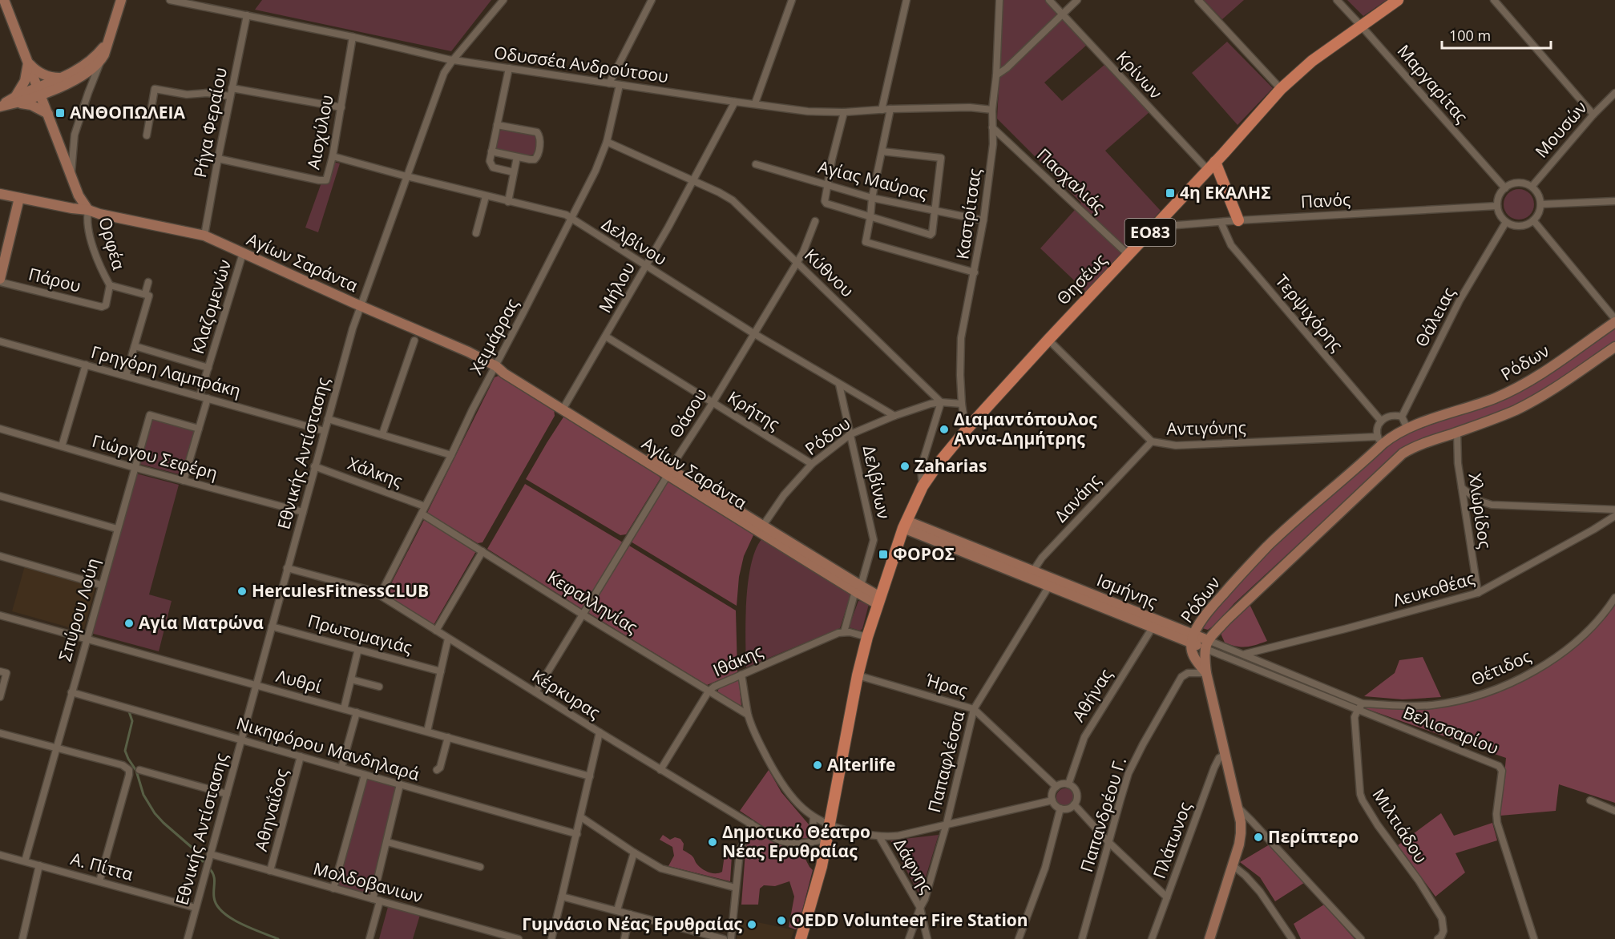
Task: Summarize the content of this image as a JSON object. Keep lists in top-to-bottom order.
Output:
{
  "streets": {
    "main road": ["ΕΟ83", "Θησέως"],
    "street": [
      "Οδυσσέα Ανδρούτσου",
      "Κρίνων",
      "Μαργαρίτας",
      "Ρήγα Φεραίου",
      "Μουσών",
      "Αισχύλου",
      "Αγίας Μαύρας",
      "Πασχαλιάς",
      "Πανός",
      "Καστρίτσας",
      "Δελβίνου",
      "Ορφέα",
      "Αγίων Σαράντα",
      "Κύθνου",
      "Πάρου",
      "Μήλου",
      "Κλαζομενών",
      "Τερψιχόρης",
      "Θάλειας",
      "Χειμάρρας",
      "Ρόδων",
      "Γρηγόρη Λαμπράκη",
      "Κρήτης",
      "Θάσου",
      "Αντιγόνης",
      "Ρόδου",
      "Εθνικής Αντίστασης",
      "Γιώργου Σεφέρη",
      "Χάλκης",
      "Δελβίνων",
      "Δανάης",
      "Χλωρίδος",
      "Λευκοθέας",
      "Ισμήνης",
      "Κεφαλληνίας",
      "Σπύρου Λούη",
      "Πρωτομαγιάς",
      "Ιθάκης",
      "Θέτιδος",
      "Λυθρί",
      "Ήρας",
      "Κέρκυρας",
      "Αθήνας",
      "Βελισσαρίου",
      "Νικηφόρου Μανδηλαρά",
      "Παπαφλέσσα",
      "Αθηναΐδος",
      "Παπανδρέου Γ.",
      "Μιλτιάδου",
      "Πλάτωνος",
      "Δάφνης",
      "Α. Πίττα",
      "Μολδοβανιων"
    ]
  },
  "crossings": [
    ["Οδυσσέα Ανδρούτσου", "Ρήγα Φεραίου"],
    ["Οδυσσέα Ανδρούτσου", "Αισχύλου"],
    ["Οδυσσέα Ανδρούτσου", "Καστρίτσας"],
    ["Οδυσσέα Ανδρούτσου", "Μήλου"],
    ["Οδυσσέα Ανδρούτσου", "Χειμάρρας"],
    ["Οδυσσέα Ανδρούτσου", "Εθνικής Αντίστασης"],
    ["Κρίνων", "Θησέως"],
    ["Μαργαρίτας", "Μουσών"],
    ["Μαργαρίτας", "Πανός"],
    ["Μαργαρίτας", "Θησέως"],
    ["Μαργαρίτας", "Θάλειας"],
    ["Ρήγα Φεραίου", "Αισχύλου"],
    ["Ρήγα Φεραίου", "Αγίων Σαράντα"],
    ["Μουσών", "Πανός"],
    ["Μουσών", "Θάλειας"],
    ["Αισχύλου", "Δελβίνου"],
    ["Αγίας Μαύρας", "Καστρίτσας"],
    ["Πασχαλιάς", "Καστρίτσας"],
    ["Πασχαλιάς", "Θησέως"],
    ["Πανός", "Θησέως"],
    ["Πανός", "Τερψιχόρης"],
    ["Πανός", "Θάλειας"],
    ["Καστρίτσας", "Θησέως"],
    ["Καστρίτσας", "Ρόδου"],
    ["ΕΟ83", "Αγίων Σαράντα"],
    ["ΕΟ83", "Θησέως"],
    ["ΕΟ83", "Ισμήνης"],
    ["ΕΟ83", "Ήρας"],
    ["ΕΟ83", "Κέρκυρας"],
    ["Δελβίνου", "Μήλου"],
    ["Δελβίνου", "Χειμάρρας"],
    ["Δελβίνου", "Θάσου"],
    ["Δελβίνου", "Ρόδου"],
    ["Δελβίνου", "Εθνικής Αντίστασης"],
    ["Δελβίνου", "Δελβίνων"],
    ["Ορφέα", "Αγίων Σαράντα"],
    ["Ορφέα", "Πάρου"],
    ["Αγίων Σαράντα", "Μήλου"],
    ["Αγίων Σαράντα", "Κλαζομενών"],
    ["Αγίων Σαράντα", "Χειμάρρας"],
    ["Αγίων Σαράντα", "Θάσου"],
    ["Αγίων Σαράντα", "Ρόδου"],
    ["Αγίων Σαράντα", "Εθνικής Αντίστασης"],
    ["Αγίων Σαράντα", "Δελβίνων"],
    ["Κύθνου", "Μήλου"],
    ["Κύθνου", "Χειμάρρας"],
    ["Κύθνου", "Θάσου"],
    ["Κύθνου", "Ρόδου"],
    ["Θησέως", "Αντιγόνης"],
    ["Θησέως", "Ισμήνης"],
    ["Μήλου", "Κρήτης"],
    ["Κλαζομενών", "Γρηγόρη Λαμπράκη"],
    ["Χειμάρρας", "Χάλκης"],
    ["Χειμάρρας", "Κεφαλληνίας"],
    ["Χειμάρρας", "Κέρκυρας"],
    ["Ρόδων", "Αντιγόνης"],
    ["Ρόδων", "Χλωρίδος"],
    ["Ρόδων", "Ισμήνης"],
    ["Ρόδων", "Παπανδρέου Γ."],
    ["Γρηγόρη Λαμπράκη", "Εθνικής Αντίστασης"],
    ["Κρήτης", "Θάσου"],
    ["Κρήτης", "Ρόδου"],
    ["Θάσου", "Κεφαλληνίας"],
    ["Θάσου", "Κέρκυρας"],
    ["Αντιγόνης", "Δανάης"],
    ["Ρόδου", "Δελβίνων"],
    ["Εθνικής Αντίστασης", "Γιώργου Σεφέρη"],
    ["Εθνικής Αντίστασης", "Χάλκης"],
    ["Εθνικής Αντίστασης", "Πρωτομαγιάς"],
    ["Εθνικής Αντίστασης", "Λυθρί"],
    ["Εθνικής Αντίστασης", "Κέρκυρας"],
    ["Εθνικής Αντίστασης", "Νικηφόρου Μανδηλαρά"],
    ["Εθνικής Αντίστασης", "Α. Πίττα"],
    ["Εθνικής Αντίστασης", "Μολδοβανιων"],
    ["Γιώργου Σεφέρη", "Σπύρου Λούη"],
    ["Χάλκης", "Κεφαλληνίας"],
    ["Δελβίνων", "Ιθάκης"],
    ["Δανάης", "Ισμήνης"],
    ["Χλωρίδος", "Λευκοθέας"],
    ["Λευκοθέας", "Ισμήνης"],
    ["Ισμήνης", "Θέτιδος"],
    ["Ισμήνης", "Αθήνας"],
    ["Ισμήνης", "Βελισσαρίου"],
    ["Ισμήνης", "Παπαφλέσσα"],
    ["Ισμήνης", "Μιλτιάδου"],
    ["Κεφαλληνίας", "Ιθάκης"],
    ["Σπύρου Λούη", "Λυθρί"],
    ["Σπύρου Λούη", "Νικηφόρου Μανδηλαρά"],
    ["Σπύρου Λούη", "Α. Πίττα"],
    ["Ιθάκης", "Κέρκυρας"],
    ["Θέτιδος", "Μιλτιάδου"],
    ["Ήρας", "Αθήνας"],
    ["Ήρας", "Παπαφλέσσα"],
    ["Βελισσαρίου", "Μιλτιάδου"],
    ["Νικηφόρου Μανδηλαρά", "Αθηναΐδος"],
    ["Παπαφλέσσα", "Δάφνης"],
    ["Αθηναΐδος", "Μολδοβανιων"]
  ],
  "places": {
    "transit": ["ΑΝΘΟΠΩΛΕΙΑ", "4η ΕΚΑΛΗΣ", "ΦΟΡΟΣ"],
    "other": [
      "Διαμαντόπουλος Αννα-Δημήτρης",
      "Zaharias",
      "HerculesFitnessCLUB",
      "Αγία Ματρώνα",
      "Alterlife",
      "Περίπτερο",
      "Δημοτικό Θέατρο Νέας Ερυθραίας",
      "OEDD Volunteer Fire Station",
      "Γυμνάσιο Νέας Ερυθραίας"
    ]
  },
  "scale_bar": "100 m"
}
